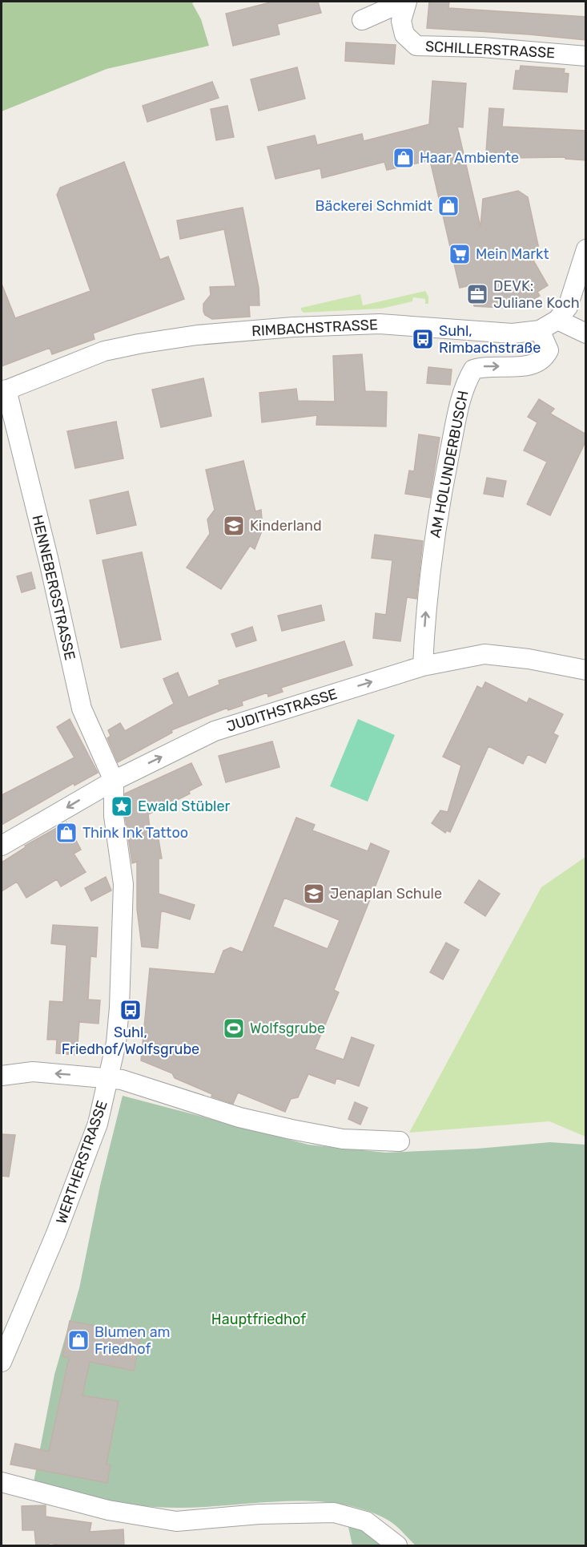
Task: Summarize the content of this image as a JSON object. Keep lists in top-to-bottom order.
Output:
{
  "streets": {
    "street": [
      "SCHILLERSTRASSE",
      "RIMBACHSTRASSE",
      "AM HOLUNDERBUSCH",
      "HENNEBERGSTRASSE",
      "JUDITHSTRASSE",
      "WERTHERSTRASSE"
    ]
  },
  "crossings": [
    ["RIMBACHSTRASSE", "AM HOLUNDERBUSCH"],
    ["RIMBACHSTRASSE", "HENNEBERGSTRASSE"],
    ["AM HOLUNDERBUSCH", "JUDITHSTRASSE"],
    ["HENNEBERGSTRASSE", "JUDITHSTRASSE"],
    ["HENNEBERGSTRASSE", "WERTHERSTRASSE"],
    ["JUDITHSTRASSE", "WERTHERSTRASSE"]
  ],
  "one_way": ["AM HOLUNDERBUSCH"],
  "parks": ["Hauptfriedhof"],
  "places": {
    "shop": [
      "Haar Ambiente",
      "Bäckerei Schmidt",
      "Think Ink Tattoo",
      "Blumen am Friedhof"
    ],
    "supermarket": ["Mein Markt"],
    "office": ["DEVK: Juliane Koch"],
    "bus stop": ["Suhl, Rimbachstraße", "Suhl, Friedhof/Wolfsgrube"],
    "school or university": ["Kinderland", "Jenaplan Schule"],
    "place": ["Ewald Stübler"],
    "sports": ["Wolfsgrube"]
  }
}
